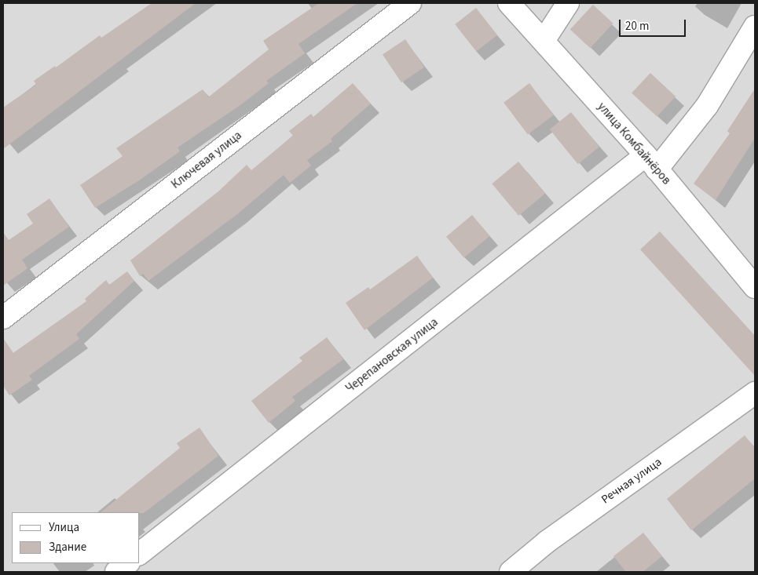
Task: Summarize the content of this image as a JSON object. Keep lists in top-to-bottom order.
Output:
{
  "streets": {
    "street": [
      "улица Комбайнёров",
      "Ключевая улица",
      "Черепановская улица",
      "Речная улица"
    ]
  },
  "crossings": [
    ["улица Комбайнёров", "Черепановская улица"]
  ],
  "legend": ["Улица", "Здание"],
  "scale_bar": "20 m"
}
